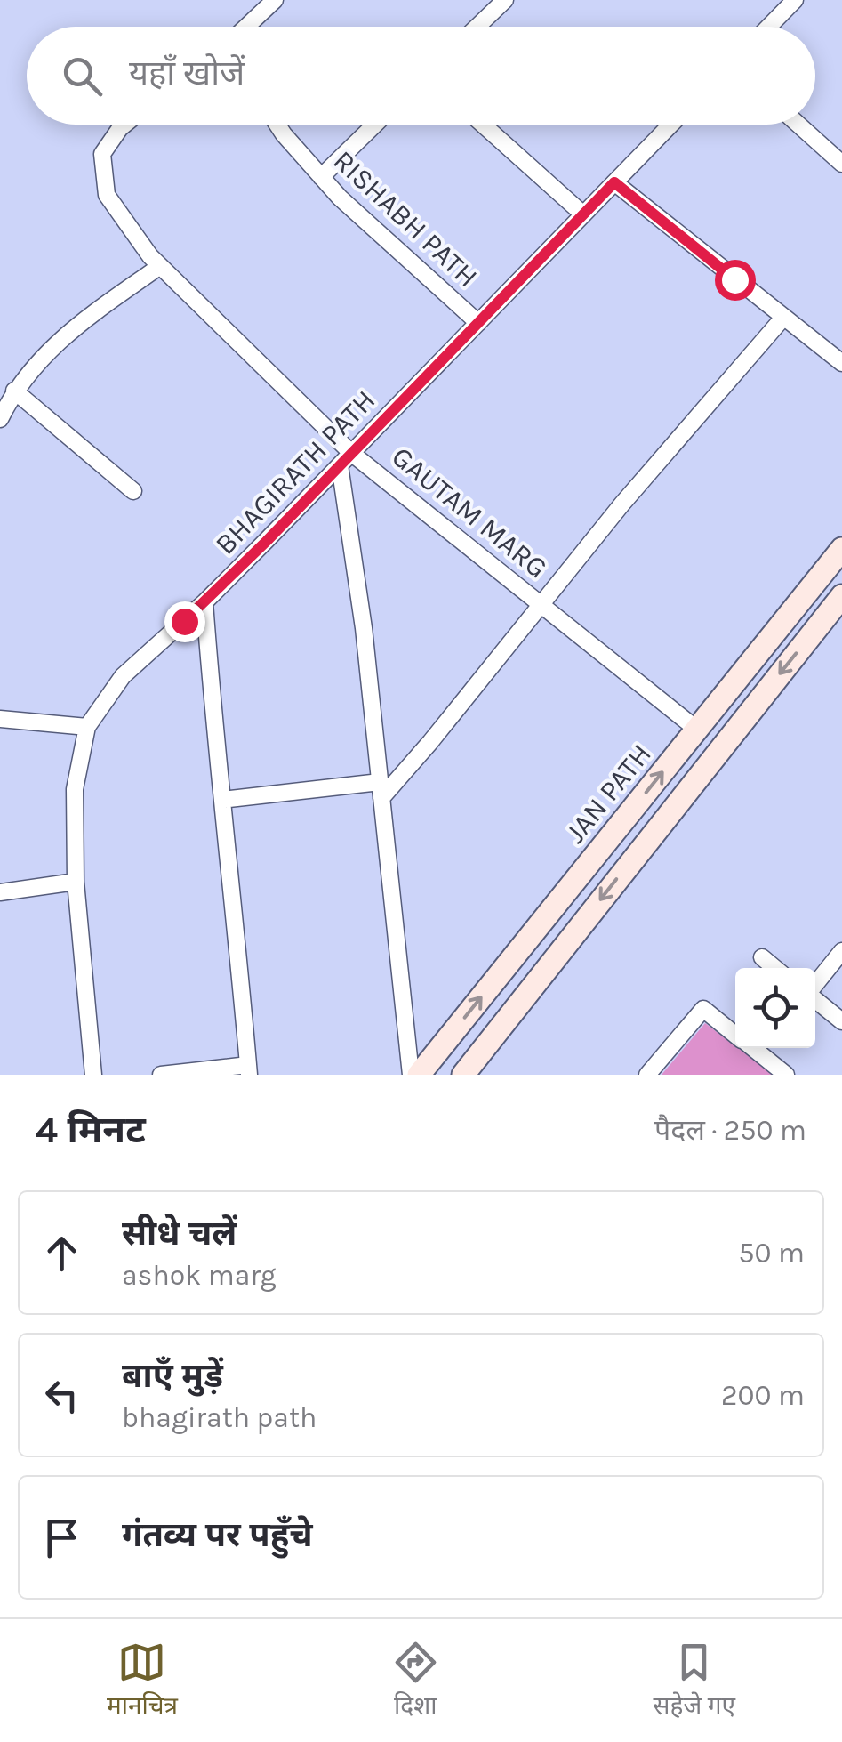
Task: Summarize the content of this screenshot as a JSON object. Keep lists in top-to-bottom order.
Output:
{
  "streets": {
    "street": [
      "RISHABH PATH",
      "BHAGIRATH PATH",
      "GAUTAM MARG",
      "JAN PATH"
    ]
  },
  "crossings": [
    ["RISHABH PATH", "BHAGIRATH PATH"],
    ["BHAGIRATH PATH", "GAUTAM MARG"],
    ["GAUTAM MARG", "JAN PATH"]
  ],
  "page": {
    "search": "यहाँ खोजें",
    "heading": ["4 मिनट", "पैदल · 250 m"],
    "list": [
      ["सीधे चलें", "ashok marg", "50 m"],
      ["बाएँ मुड़ें", "bhagirath path", "200 m"],
      "गंतव्य पर पहुँचे"
    ],
    "nav": ["मानचित्र", "दिशा", "सहेजे गए"]
  }
}
